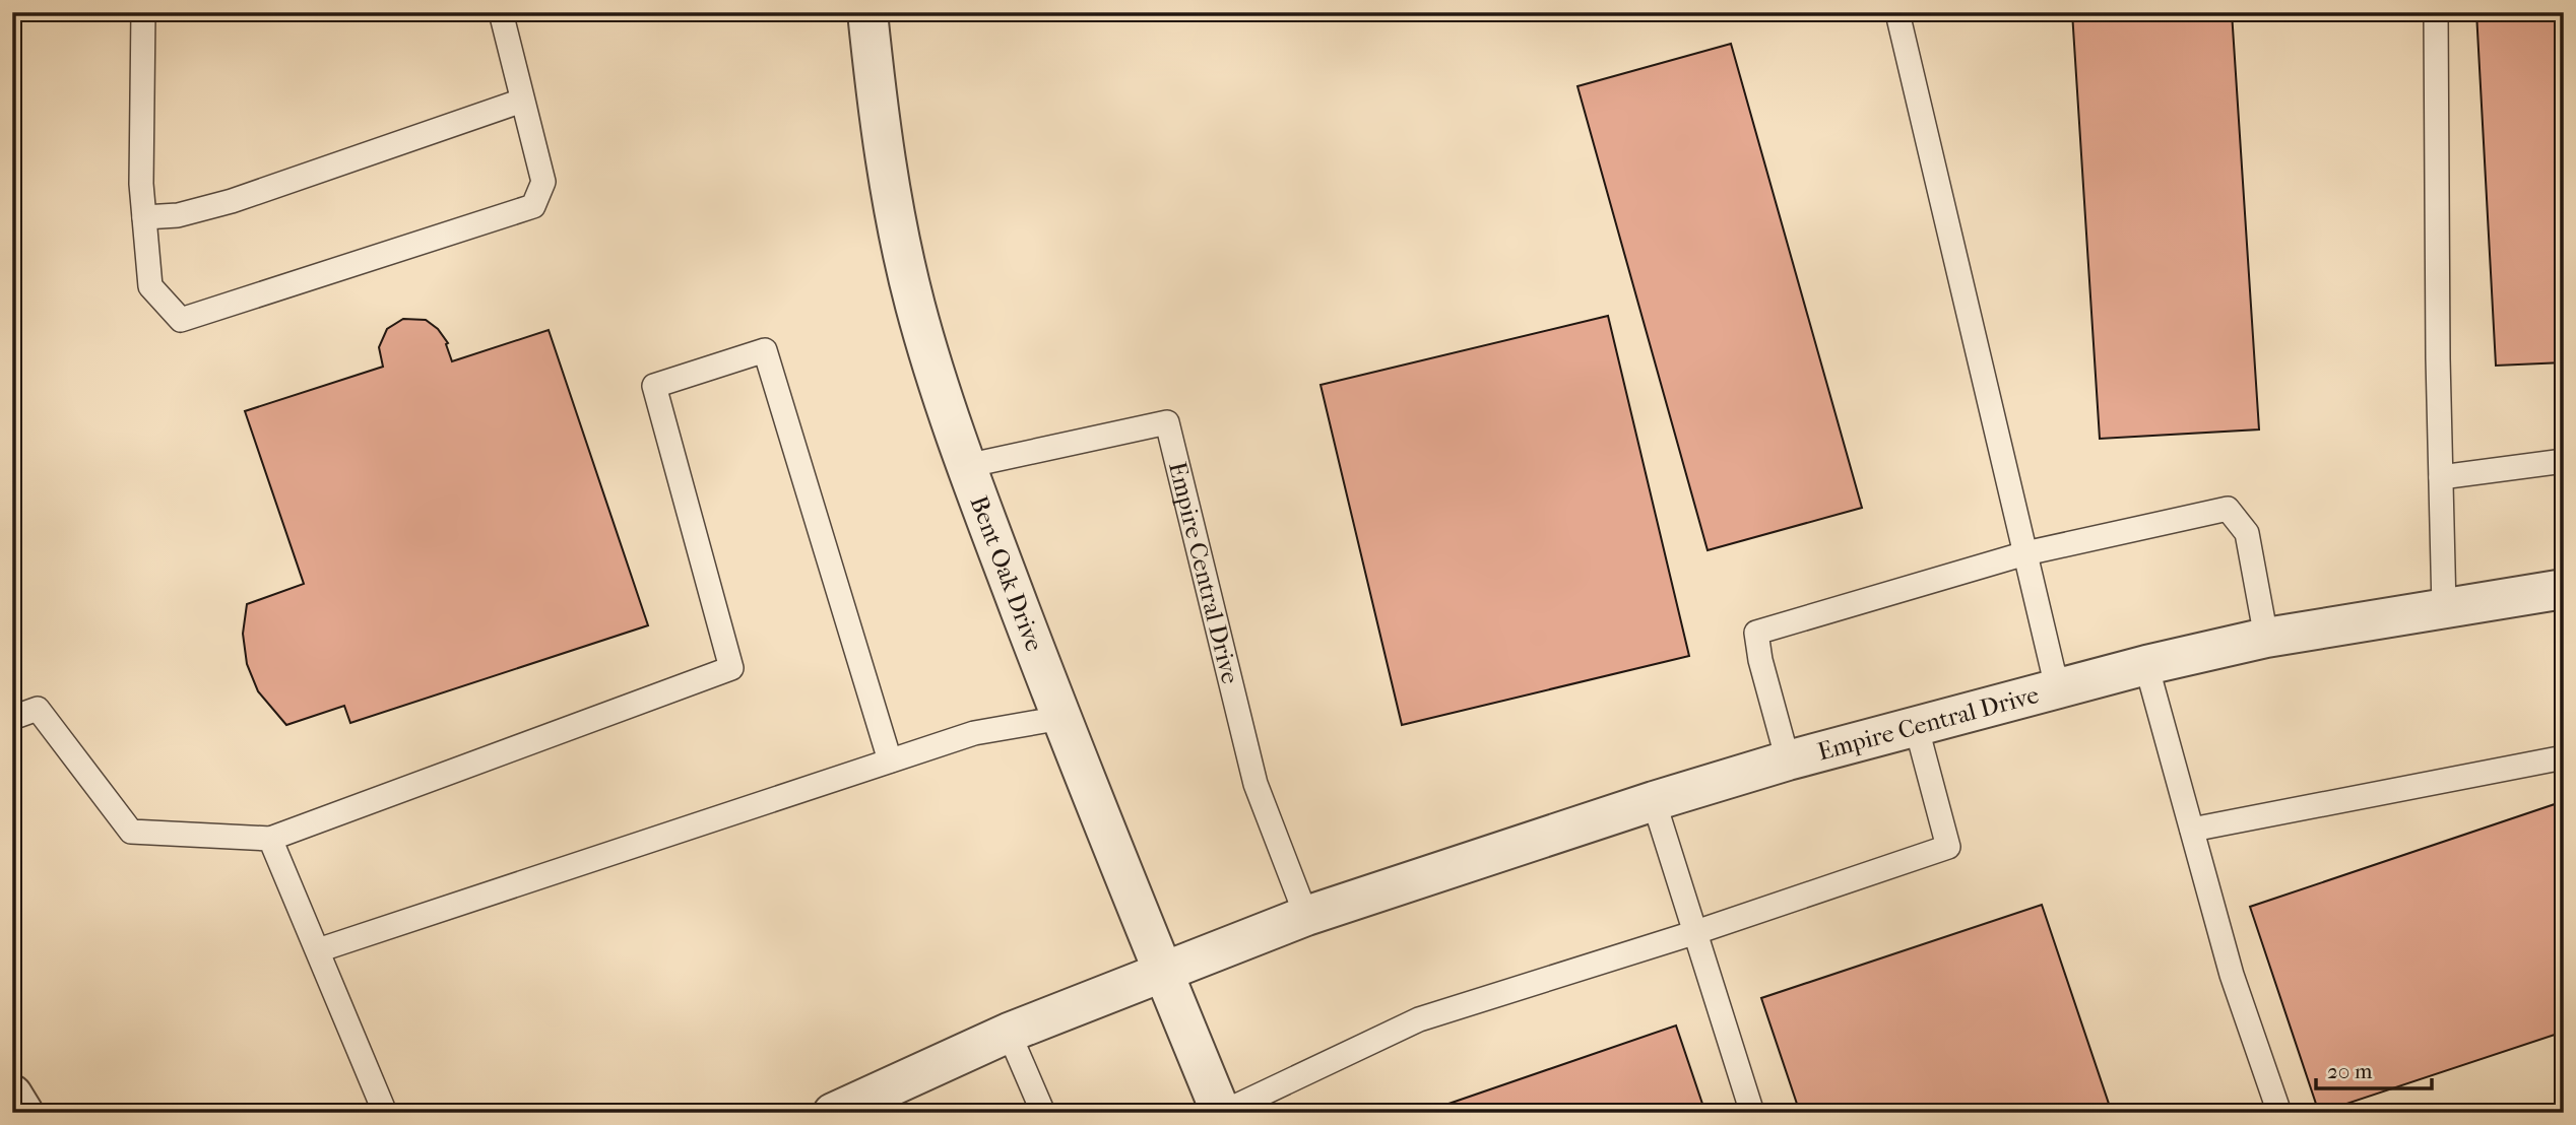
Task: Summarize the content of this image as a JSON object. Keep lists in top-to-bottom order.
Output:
{
  "streets": {
    "street": ["Empire Central Drive", "Bent Oak Drive"]
  },
  "crossings": [
    ["Empire Central Drive", "Bent Oak Drive"]
  ],
  "scale_bar": "20 m"
}
